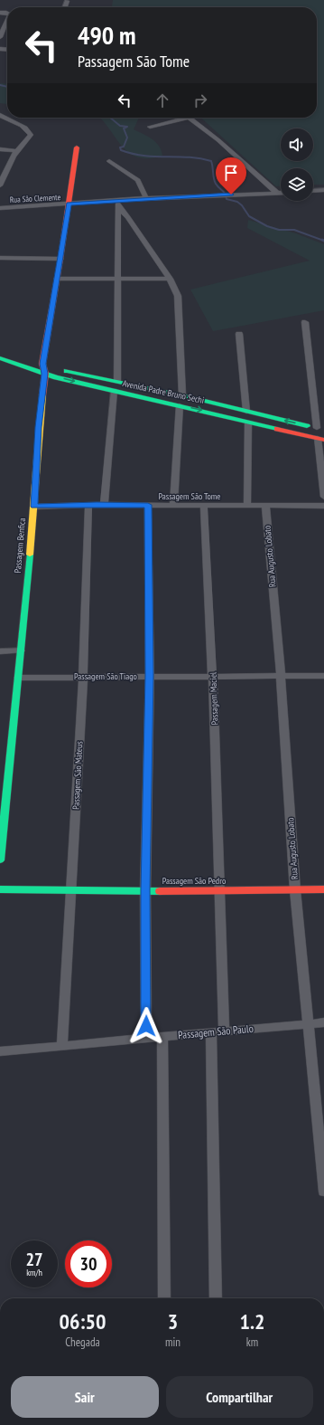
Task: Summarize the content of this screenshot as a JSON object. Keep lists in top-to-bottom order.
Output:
{
  "streets": {
    "street": [
      "Rua São Clemente",
      "Avenida Padre Bruno Sechi",
      "Passagem São Tome",
      "Passagem Benfica",
      "Rua Augusto Lobato",
      "Passagem São Tiago",
      "Passagem Maciel",
      "Passagem São Mateus",
      "Passagem São Pedro",
      "Passagem São Paulo"
    ]
  },
  "crossings": [
    ["Rua São Clemente", "Passagem Benfica"],
    ["Avenida Padre Bruno Sechi", "Passagem Benfica"],
    ["Passagem São Tome", "Passagem Benfica"],
    ["Passagem São Tome", "Rua Augusto Lobato"],
    ["Passagem São Tome", "Passagem Maciel"],
    ["Passagem São Tome", "Passagem São Mateus"],
    ["Passagem Benfica", "Passagem São Tiago"],
    ["Rua Augusto Lobato", "Passagem São Tiago"],
    ["Rua Augusto Lobato", "Passagem São Pedro"],
    ["Rua Augusto Lobato", "Passagem São Paulo"],
    ["Passagem São Tiago", "Passagem Maciel"],
    ["Passagem São Tiago", "Passagem São Mateus"],
    ["Passagem Maciel", "Passagem São Pedro"],
    ["Passagem Maciel", "Passagem São Paulo"],
    ["Passagem São Mateus", "Passagem São Pedro"],
    ["Passagem São Mateus", "Passagem São Paulo"]
  ],
  "page": {
    "turn": ["490 m", "Passagem São Tome"],
    "speed": "27 km/h",
    "limit": "30",
    "eta": [
      "06:50",
      "Chegada",
      "3",
      "min",
      "1.2",
      "km"
    ],
    "buttons": ["Sair", "Compartilhar"]
  }
}
